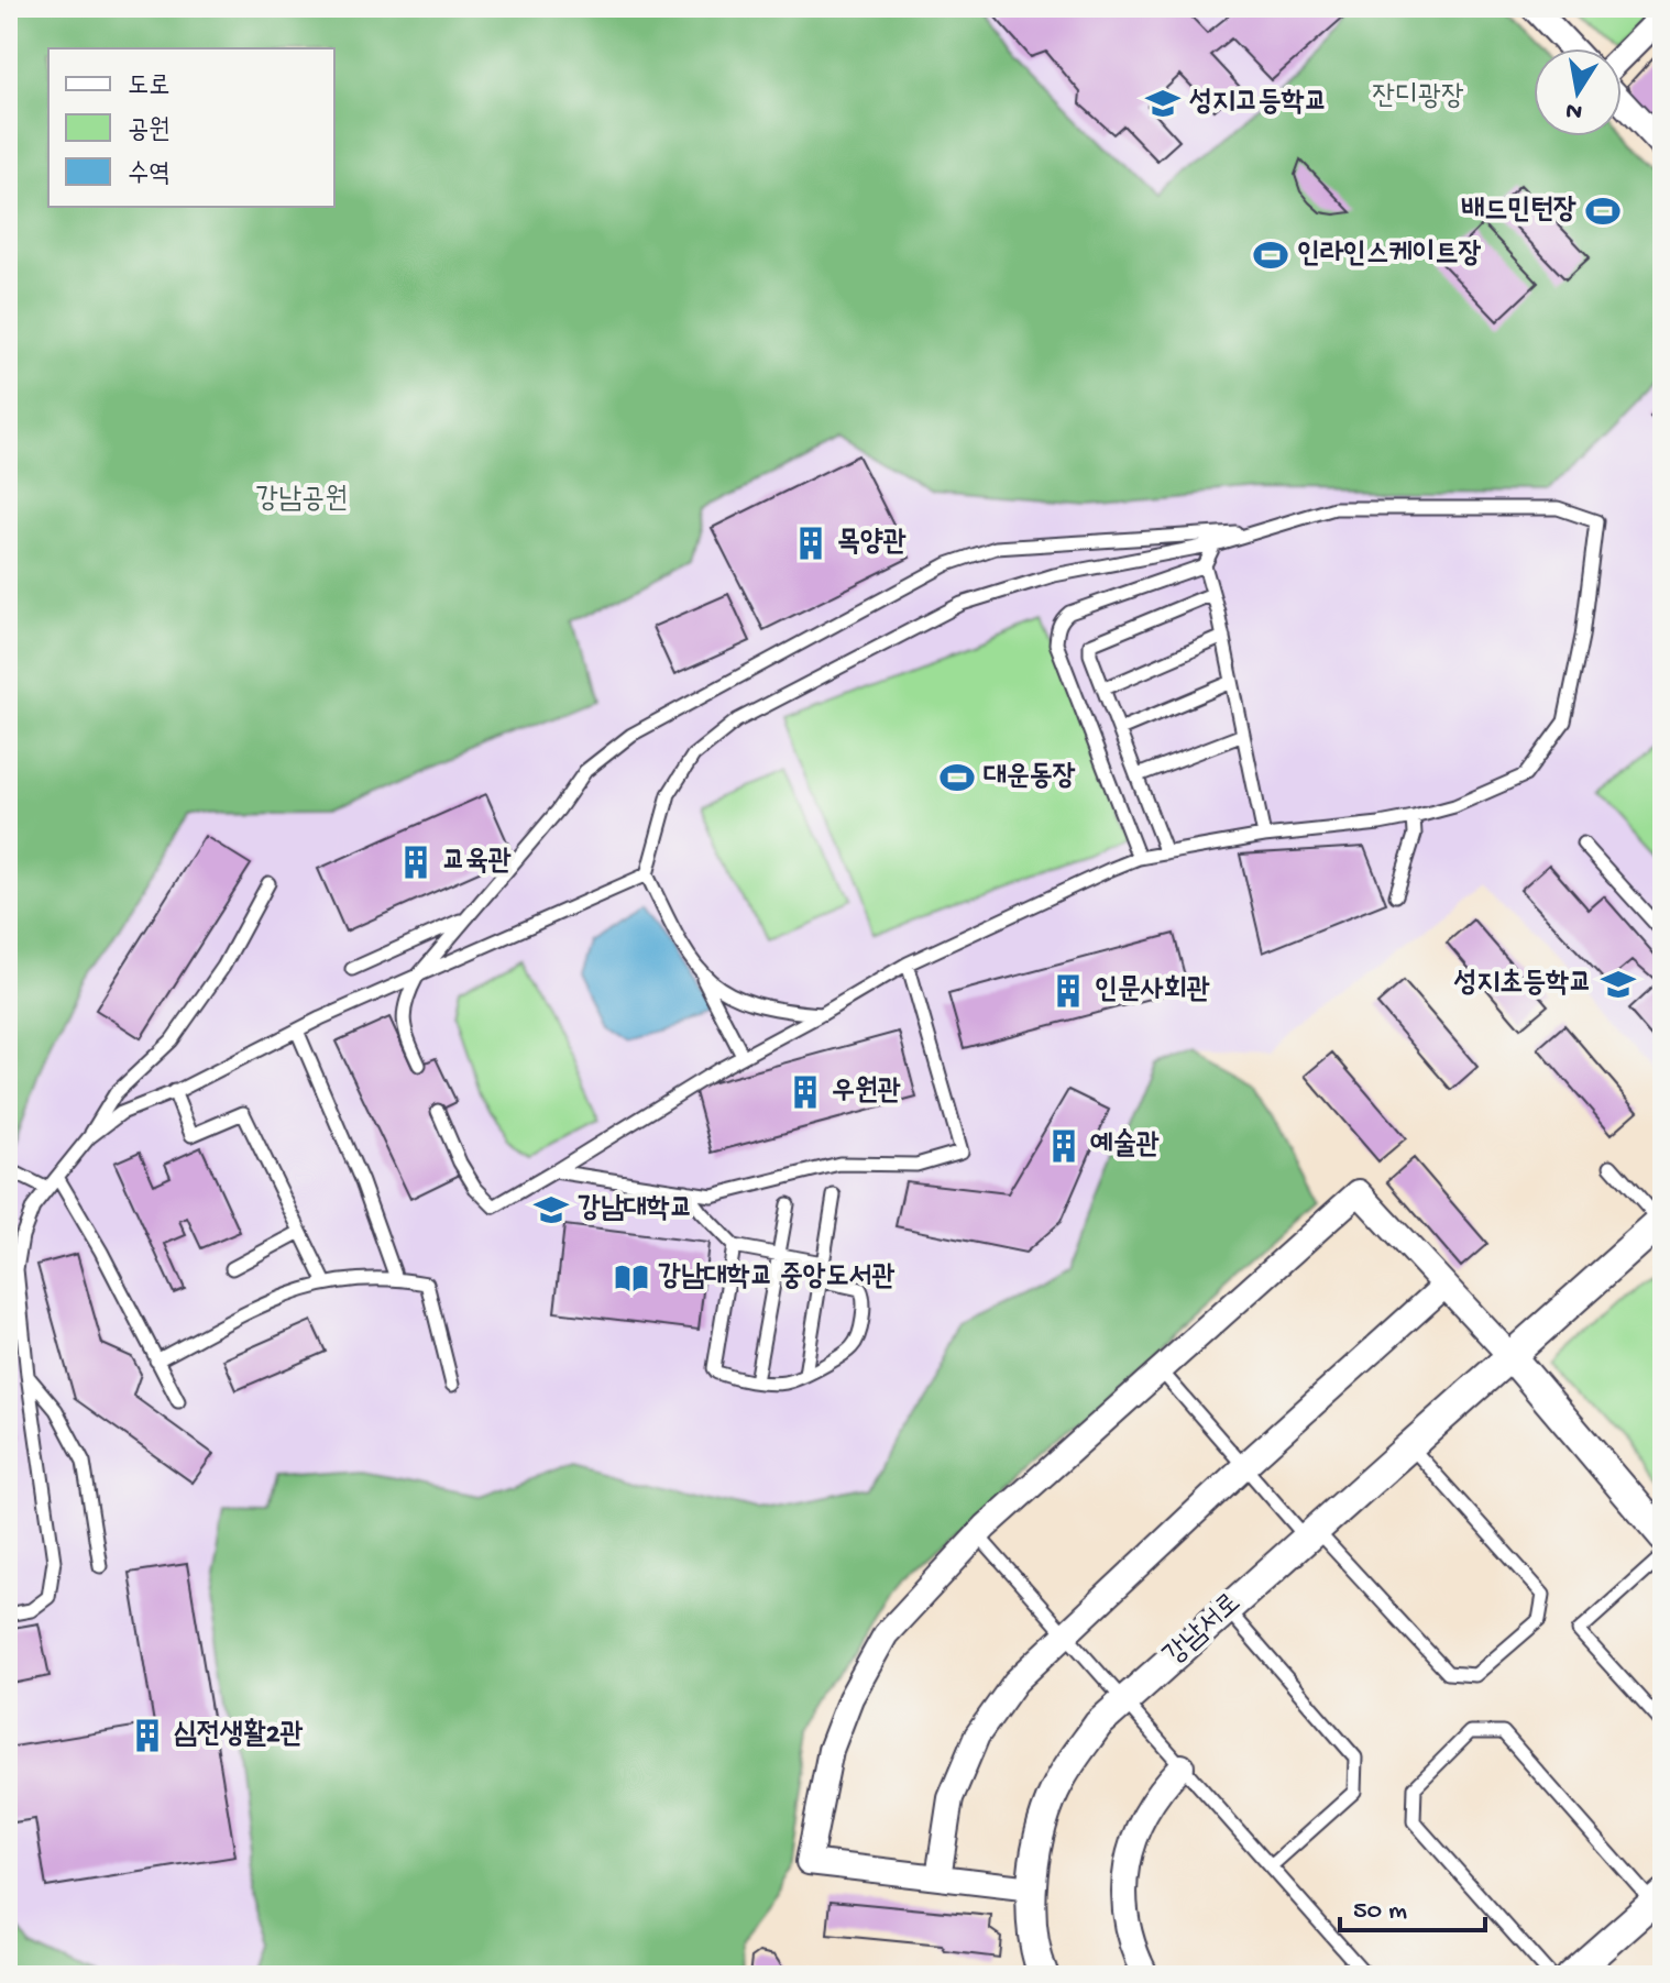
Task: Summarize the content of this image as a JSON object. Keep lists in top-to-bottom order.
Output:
{
  "streets": {
    "street": ["강남서로"]
  },
  "parks": ["잔디광장", "강남공원"],
  "places": {
    "school or university": ["성지고등학교", "성지초등학교", "강남대학교"],
    "sports": ["배드민턴장", "인라인스케이트장", "대운동장"],
    "building": [
      "목양관",
      "교육관",
      "인문사회관",
      "우원관",
      "예술관",
      "심전생활2관"
    ],
    "library": ["강남대학교 중앙도서관"]
  },
  "legend": ["도로", "공원", "수역"],
  "scale_bar": "50 m",
  "north": "bottom"
}
